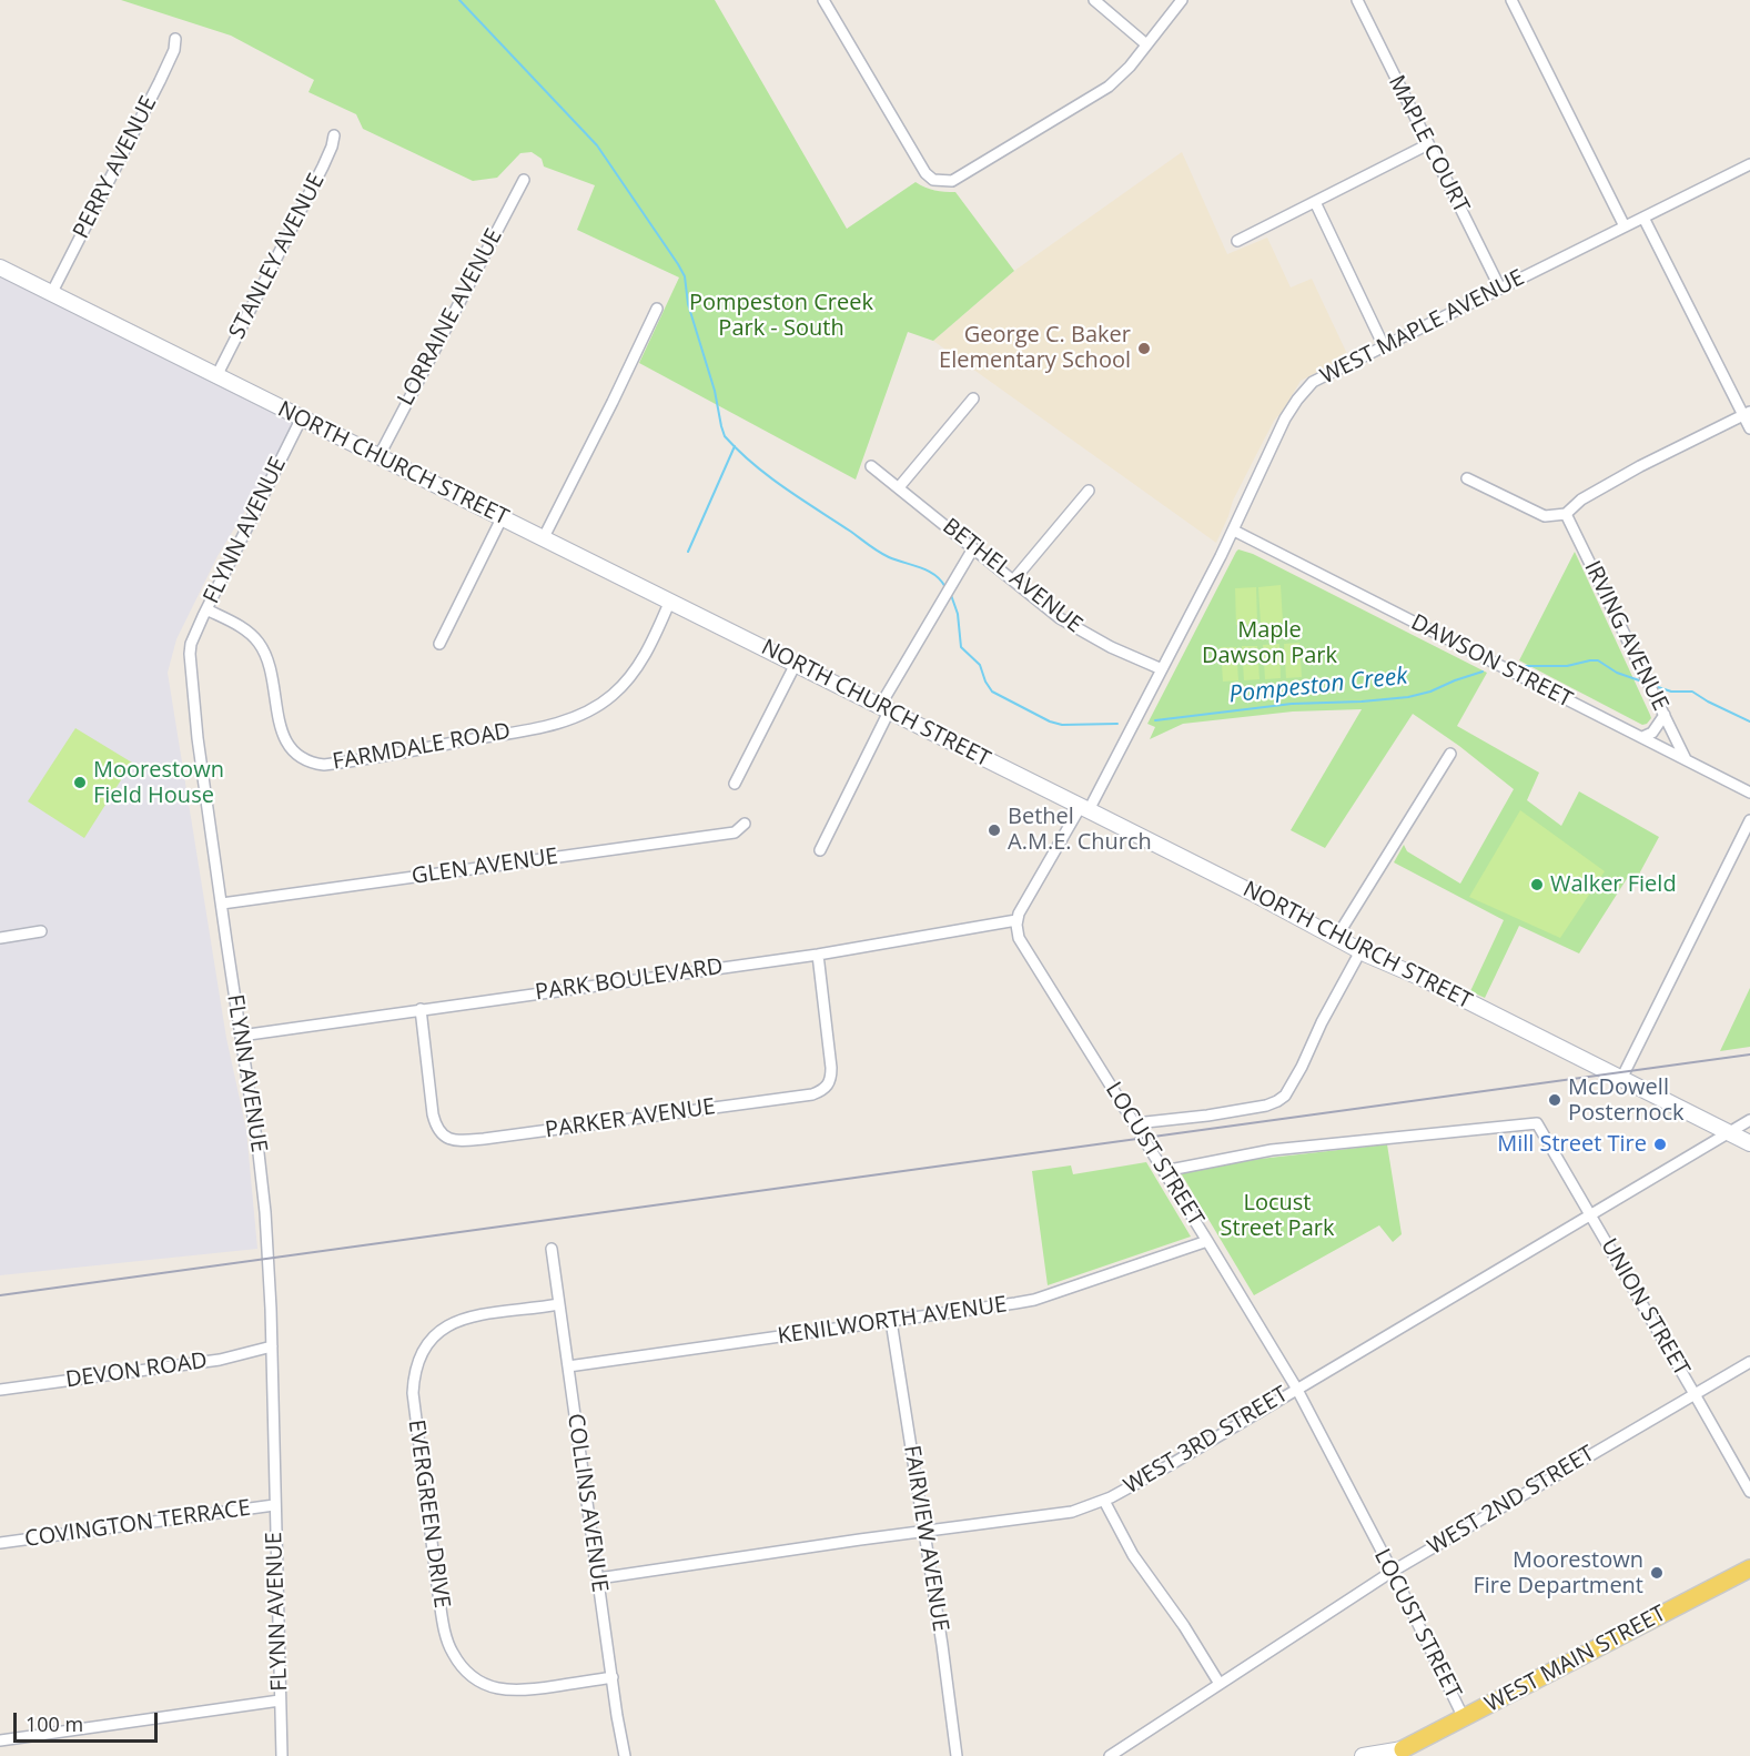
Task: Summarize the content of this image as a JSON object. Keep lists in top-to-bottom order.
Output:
{
  "streets": {
    "main road": ["NORTH CHURCH STREET", "WEST MAIN STREET"],
    "street": [
      "MAPLE COURT",
      "PERRY AVENUE",
      "STANLEY AVENUE",
      "LORRAINE AVENUE",
      "WEST MAPLE AVENUE",
      "FLYNN AVENUE",
      "BETHEL AVENUE",
      "IRVING AVENUE",
      "DAWSON STREET",
      "FARMDALE ROAD",
      "GLEN AVENUE",
      "PARK BOULEVARD",
      "PARKER AVENUE",
      "LOCUST STREET",
      "UNION STREET",
      "KENILWORTH AVENUE",
      "DEVON ROAD",
      "WEST 3RD STREET",
      "WEST 2ND STREET",
      "COLLINS AVENUE",
      "EVERGREEN DRIVE",
      "COVINGTON TERRACE",
      "FAIRVIEW AVENUE"
    ]
  },
  "crossings": [
    ["MAPLE COURT", "WEST MAPLE AVENUE"],
    ["PERRY AVENUE", "NORTH CHURCH STREET"],
    ["STANLEY AVENUE", "NORTH CHURCH STREET"],
    ["LORRAINE AVENUE", "NORTH CHURCH STREET"],
    ["WEST MAPLE AVENUE", "NORTH CHURCH STREET"],
    ["WEST MAPLE AVENUE", "BETHEL AVENUE"],
    ["WEST MAPLE AVENUE", "DAWSON STREET"],
    ["NORTH CHURCH STREET", "FLYNN AVENUE"],
    ["NORTH CHURCH STREET", "FARMDALE ROAD"],
    ["NORTH CHURCH STREET", "WEST 3RD STREET"],
    ["FLYNN AVENUE", "FARMDALE ROAD"],
    ["FLYNN AVENUE", "GLEN AVENUE"],
    ["FLYNN AVENUE", "PARK BOULEVARD"],
    ["FLYNN AVENUE", "DEVON ROAD"],
    ["FLYNN AVENUE", "COVINGTON TERRACE"],
    ["IRVING AVENUE", "DAWSON STREET"],
    ["PARK BOULEVARD", "PARKER AVENUE"],
    ["PARK BOULEVARD", "LOCUST STREET"],
    ["LOCUST STREET", "UNION STREET"],
    ["LOCUST STREET", "KENILWORTH AVENUE"],
    ["LOCUST STREET", "WEST 3RD STREET"],
    ["LOCUST STREET", "WEST 2ND STREET"],
    ["LOCUST STREET", "WEST MAIN STREET"],
    ["UNION STREET", "WEST 3RD STREET"],
    ["UNION STREET", "WEST 2ND STREET"],
    ["KENILWORTH AVENUE", "COLLINS AVENUE"],
    ["KENILWORTH AVENUE", "FAIRVIEW AVENUE"],
    ["WEST 3RD STREET", "COLLINS AVENUE"],
    ["WEST 3RD STREET", "FAIRVIEW AVENUE"],
    ["COLLINS AVENUE", "EVERGREEN DRIVE"]
  ],
  "water": ["Pompeston Creek"],
  "parks": ["Pompeston Creek Park - South", "Maple Dawson Park", "Locust Street Park"],
  "places": [
    "George C. Baker Elementary School",
    "Moorestown Field House",
    "Bethel A.M.E. Church",
    "Walker Field",
    "McDowell Posternock",
    "Mill Street Tire",
    "Moorestown Fire Department"
  ],
  "scale_bar": "100 m"
}
